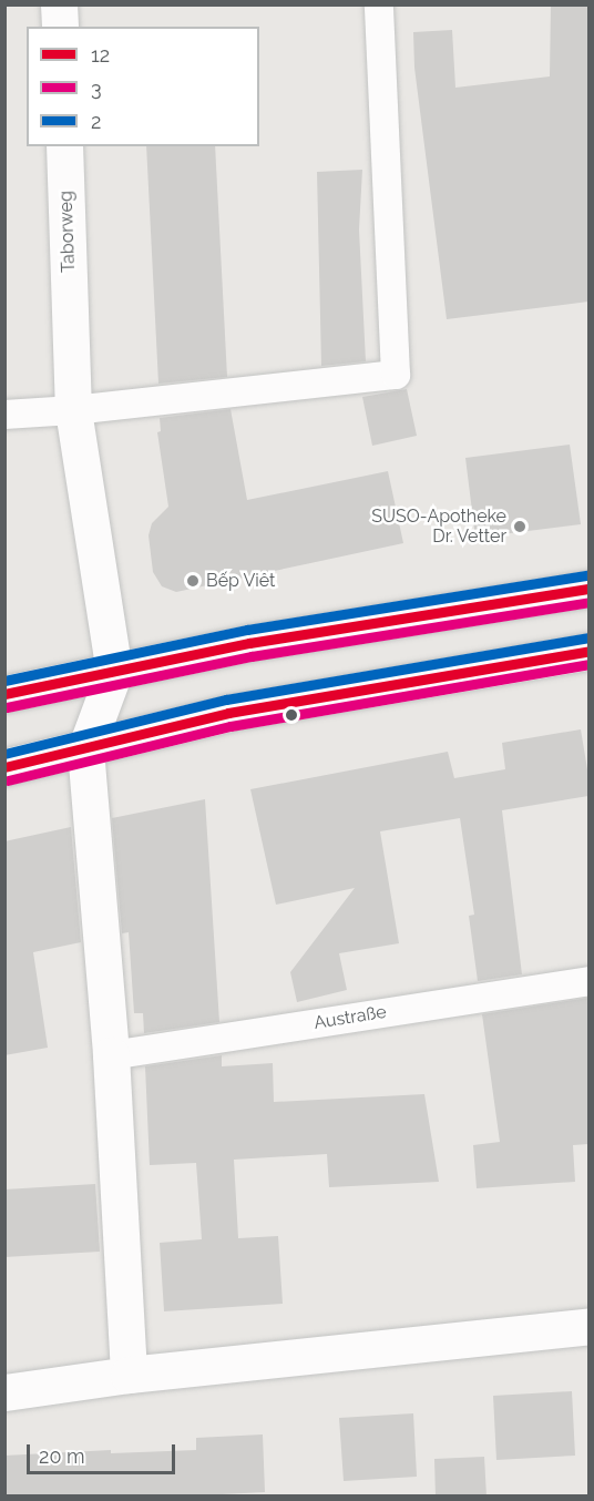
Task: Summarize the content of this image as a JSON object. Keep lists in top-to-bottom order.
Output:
{
  "streets": {
    "street": ["Taborweg"],
    "lane": ["Austraße"]
  },
  "places": ["SUSO-Apotheke Dr. Vetter", "Bếp Viêt"],
  "lines": ["transit line 2", "transit line 12", "transit line 3"],
  "legend": ["12", "3", "2"],
  "scale_bar": "20 m"
}
